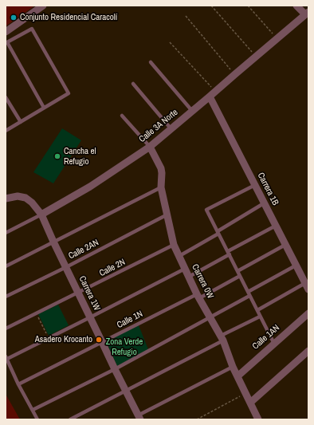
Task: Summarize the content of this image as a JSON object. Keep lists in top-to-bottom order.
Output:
{
  "streets": {
    "street": [
      "Calle 3A Norte",
      "Carrera 1B",
      "Carrera 0W",
      "Carrera 1W",
      "Calle 1AN"
    ],
    "lane": ["Calle 2AN", "Calle 2N", "Calle 1N"]
  },
  "crossings": [
    ["Calle 3A Norte", "Carrera 1B"],
    ["Calle 3A Norte", "Carrera 0W"],
    ["Calle 3A Norte", "Carrera 1W"],
    ["Calle 2AN", "Carrera 0W"],
    ["Calle 2AN", "Carrera 1W"],
    ["Calle 2N", "Carrera 0W"],
    ["Calle 2N", "Carrera 1W"],
    ["Carrera 0W", "Calle 1N"],
    ["Carrera 0W", "Calle 1AN"],
    ["Carrera 1W", "Calle 1N"]
  ],
  "parks": ["Zona Verde Refugio"],
  "places": ["Conjunto Residencial Caracolí", "Cancha el Refugio", "Asadero Krocanto"]
}
